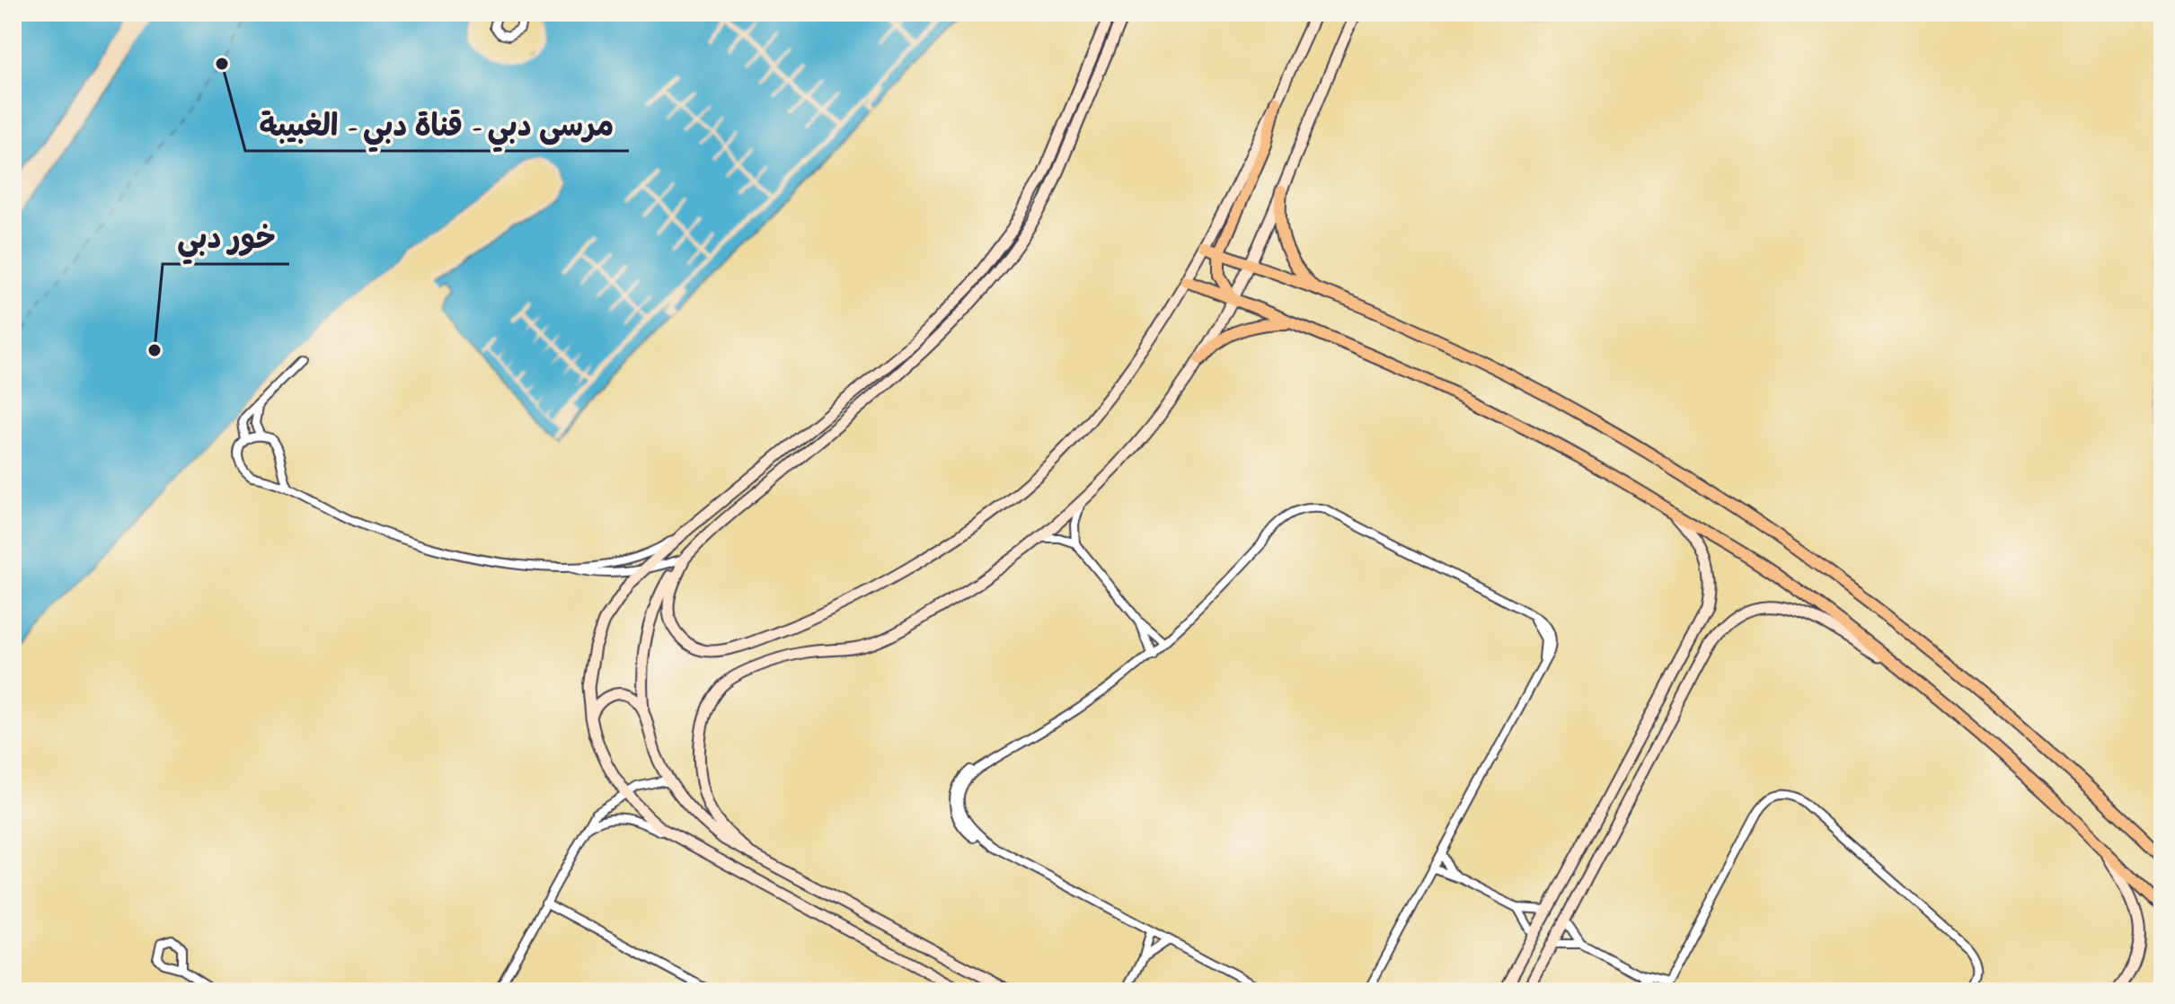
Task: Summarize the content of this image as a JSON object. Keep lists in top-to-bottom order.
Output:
{
  "places": ["مرسى دبي - قناة دبي - الغبيبة", "خور دبي"]
}
